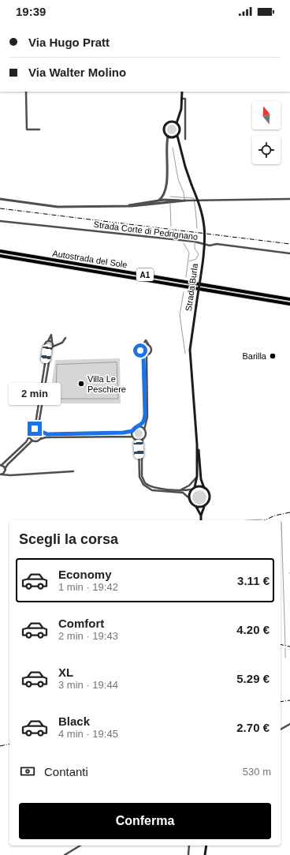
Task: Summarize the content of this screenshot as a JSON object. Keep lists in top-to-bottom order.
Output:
{
  "streets": {
    "highway": ["Autostrada del Sole", "A1"],
    "main road": ["Strada Burla"],
    "street": ["Strada Corte di Pedrignano"]
  },
  "places": ["Barilla", "Villa Le Peschiere"],
  "north": "top",
  "page": {
    "status": "19:39",
    "banner": ["Via Hugo Pratt", "Via Walter Molino"],
    "bubble": "2 min",
    "heading": "Scegli la corsa",
    "list": [
      {
        "name": "Economy",
        "note": "1 min · 19:42",
        "value": "3.11 €"
      },
      {
        "name": "Comfort",
        "note": "2 min · 19:43",
        "value": "4.20 €"
      },
      {
        "name": "XL",
        "note": "3 min · 19:44",
        "value": "5.29 €"
      },
      {
        "name": "Black",
        "note": "4 min · 19:45",
        "value": "2.70 €"
      }
    ],
    "pay": ["Contanti", "530 m"],
    "buttons": "Conferma"
  }
}
